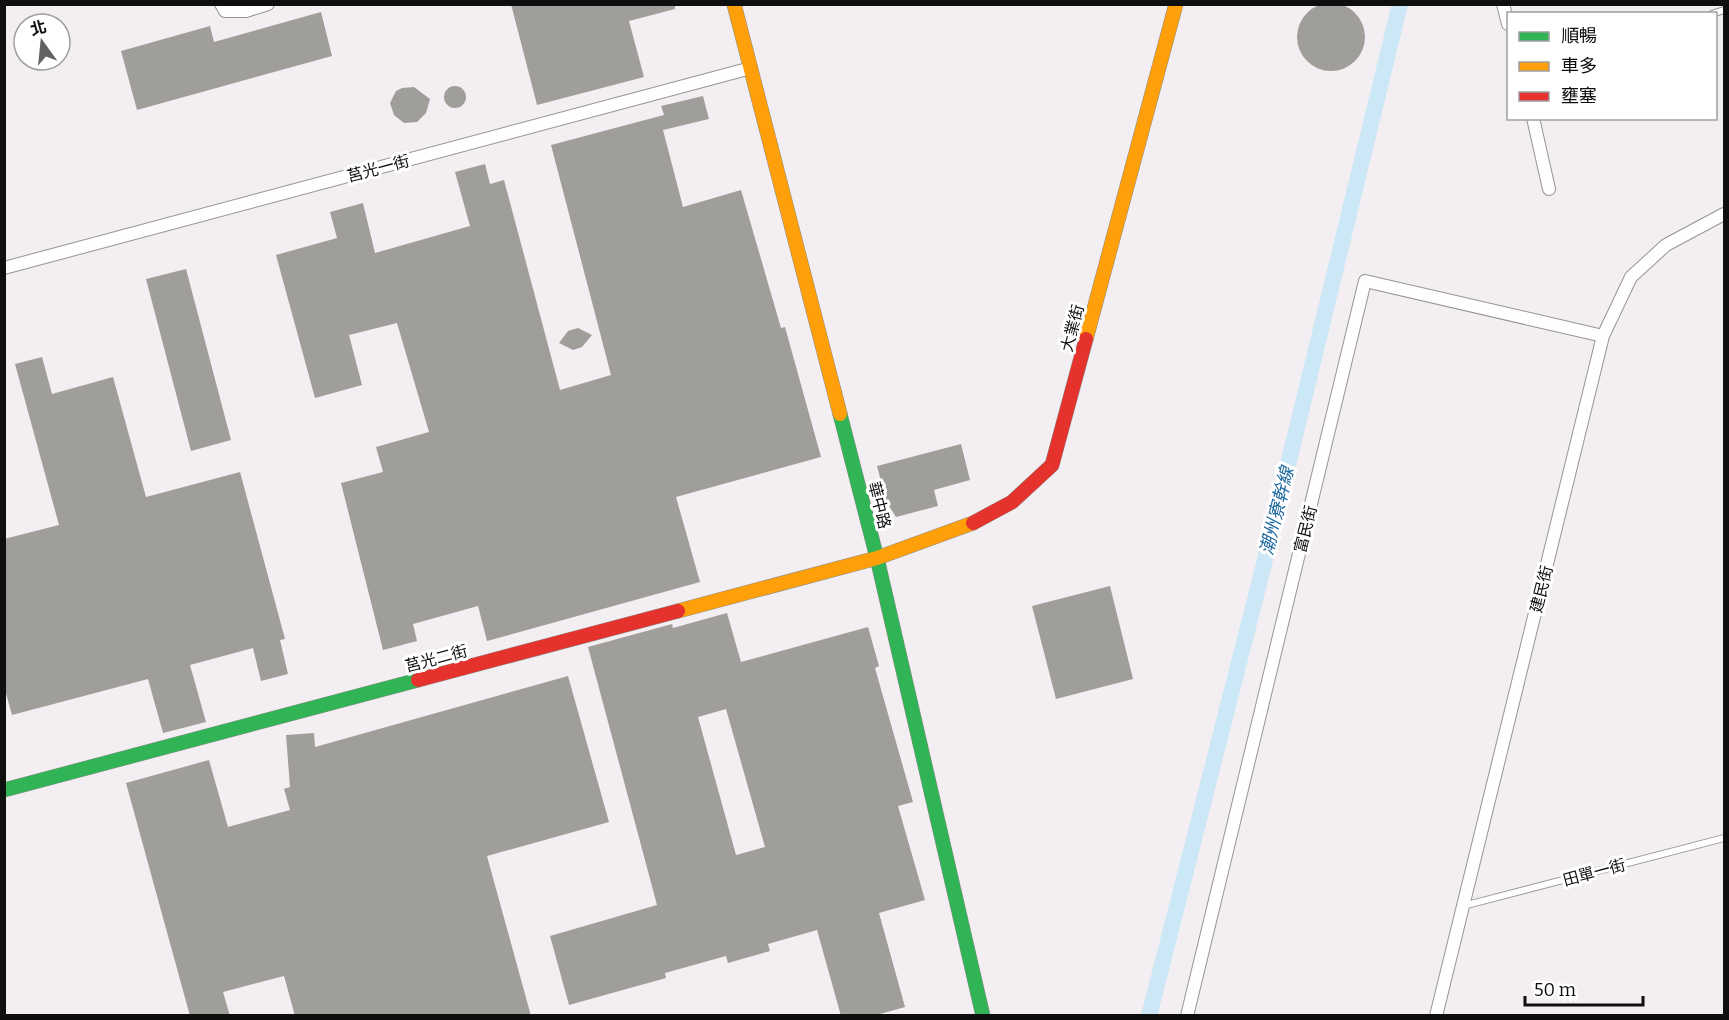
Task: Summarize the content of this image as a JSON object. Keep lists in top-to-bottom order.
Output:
{
  "streets": {
    "street": [
      "莒光一街",
      "大業街",
      "華中路",
      "富民街",
      "建民街",
      "莒光二街"
    ],
    "lane": ["田單一街"]
  },
  "crossings": [
    ["莒光一街", "華中路"],
    ["大業街", "華中路"],
    ["大業街", "莒光二街"],
    ["華中路", "莒光二街"],
    ["富民街", "建民街"],
    ["建民街", "田單一街"]
  ],
  "water": ["潮州寮幹線"],
  "legend": ["順暢", "車多", "壅塞"],
  "scale_bar": "50 m",
  "north": "top"
}
